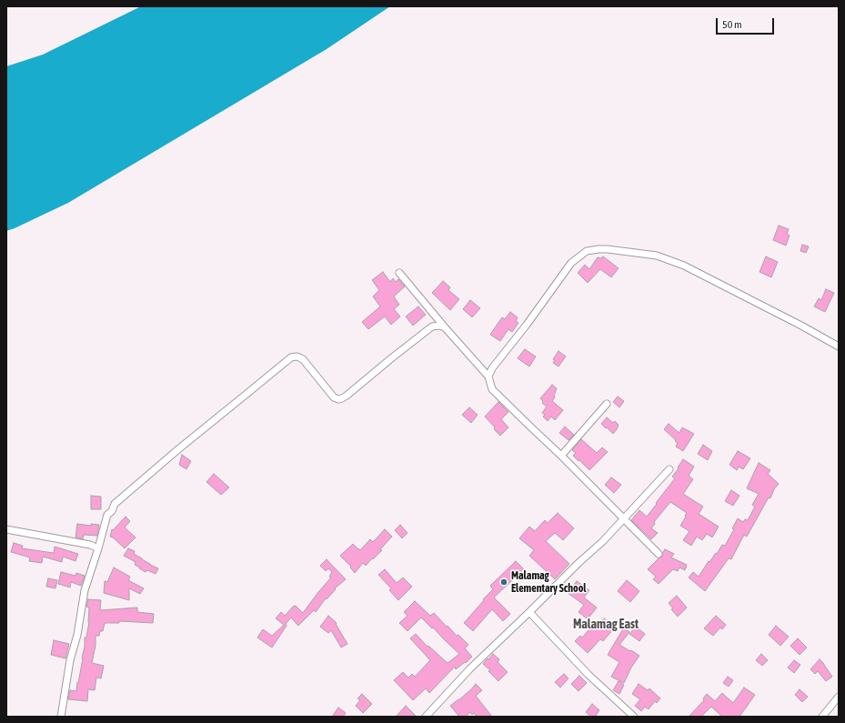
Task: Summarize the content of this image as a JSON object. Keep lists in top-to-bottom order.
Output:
{
  "districts": ["Malamag East"],
  "places": ["Malamag Elementary School"],
  "scale_bar": "50 m"
}
